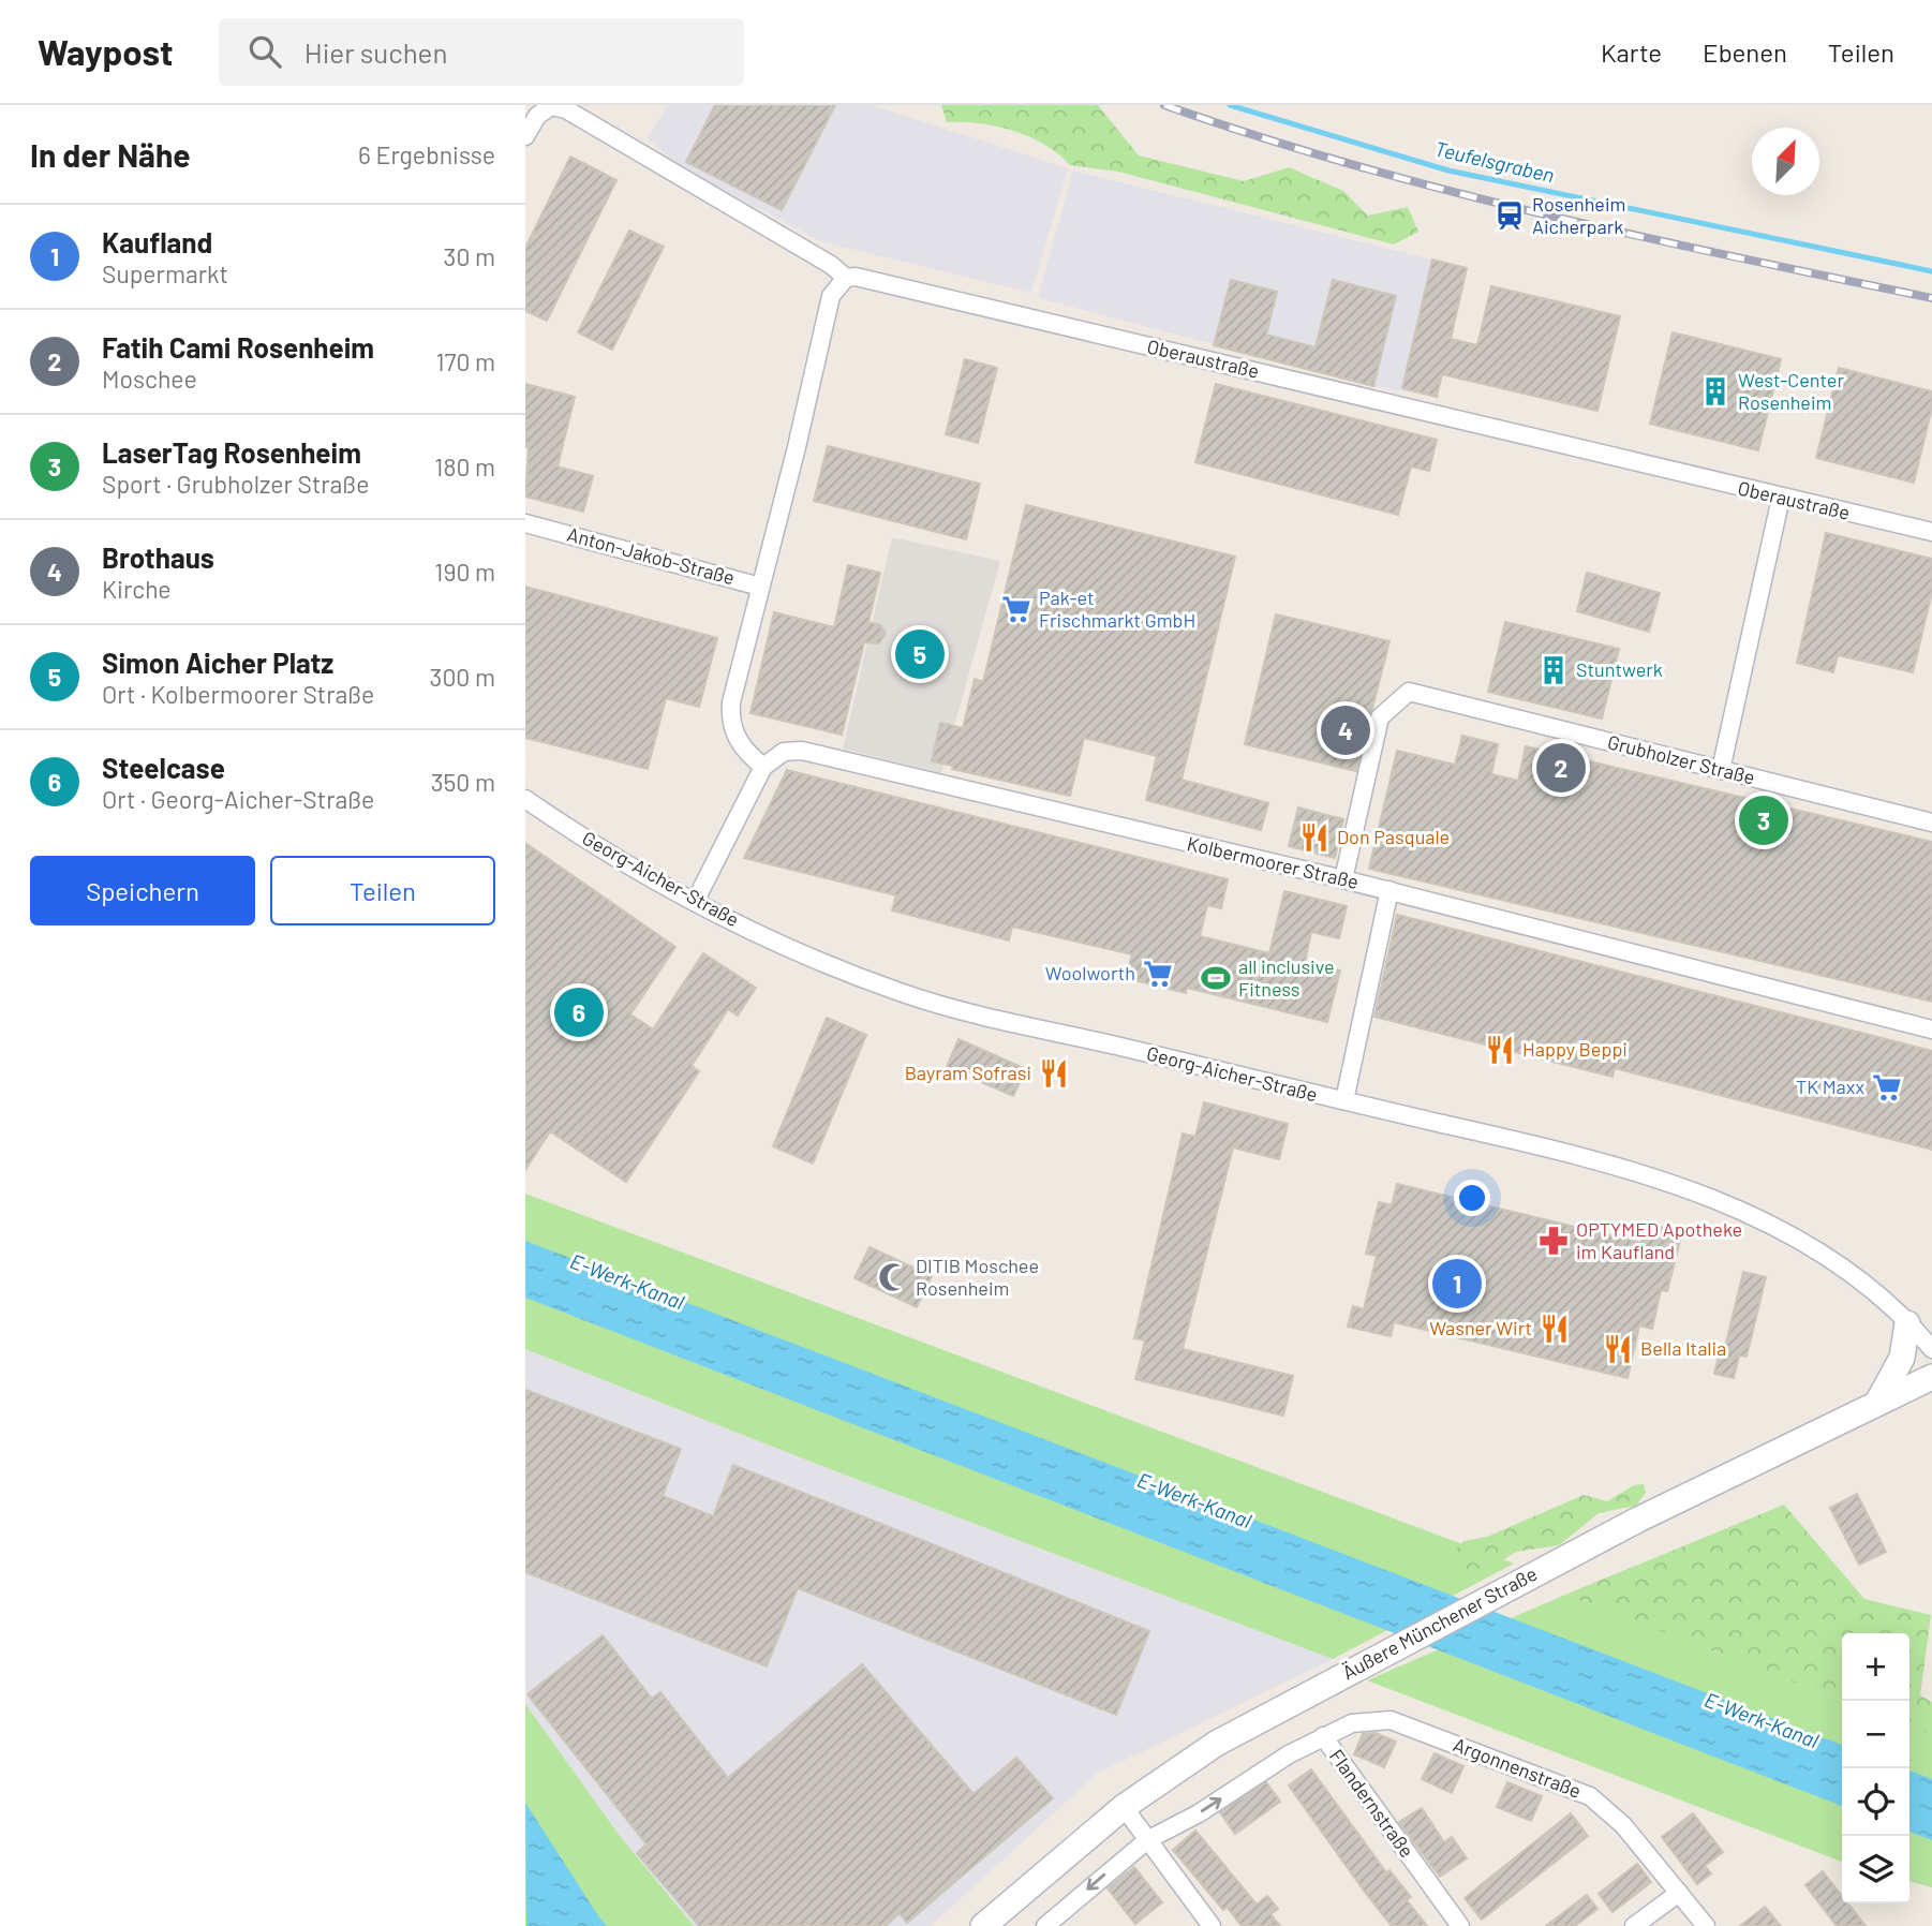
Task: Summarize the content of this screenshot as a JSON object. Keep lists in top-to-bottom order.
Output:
{
  "streets": {
    "main road": ["Äußere Münchener Straße"],
    "street": [
      "Oberaustraße",
      "Anton-Jakob-Straße",
      "Grubholzer Straße",
      "Kolbermoorer Straße",
      "Georg-Aicher-Straße",
      "Argonnenstraße",
      "Flandernstraße"
    ]
  },
  "crossings": [
    ["Anton-Jakob-Straße", "Kolbermoorer Straße"],
    ["Grubholzer Straße", "Kolbermoorer Straße"],
    ["Argonnenstraße", "Flandernstraße"]
  ],
  "water": ["Teufelsgraben", "E-Werk-Kanal"],
  "places": {
    "station": ["Rosenheim Aicherpark"],
    "building": ["West-Center Rosenheim", "Stuntwerk"],
    "supermarket": ["Pak-et Frischmarkt GmbH", "Woolworth", "TK Maxx"],
    "restaurant": [
      "Don Pasquale",
      "Happy Beppi",
      "Bayram Sofrasi",
      "Wasner Wirt",
      "Bella Italia"
    ],
    "sports": ["all inclusive Fitness"],
    "pharmacy": ["OPTYMED Apotheke im Kaufland"],
    "mosque": ["DITIB Moschee Rosenheim"]
  },
  "north": "top right",
  "page": {
    "header": "Waypost",
    "search": "Hier suchen",
    "nav": ["Karte", "Ebenen", "Teilen"],
    "heading": ["In der Nähe", "6 Ergebnisse"],
    "list": [
      {
        "mark": "1",
        "name": "Kaufland",
        "note": "Supermarkt",
        "value": "30 m"
      },
      {
        "mark": "2",
        "name": "Fatih Cami Rosenheim",
        "note": "Moschee",
        "value": "170 m"
      },
      {
        "mark": "3",
        "name": "LaserTag Rosenheim",
        "note": "Sport · Grubholzer Straße",
        "value": "180 m"
      },
      {
        "mark": "4",
        "name": "Brothaus",
        "note": "Kirche",
        "value": "190 m"
      },
      {
        "mark": "5",
        "name": "Simon Aicher Platz",
        "note": "Ort · Kolbermoorer Straße",
        "value": "300 m"
      },
      {
        "mark": "6",
        "name": "Steelcase",
        "note": "Ort · Georg-Aicher-Straße",
        "value": "350 m"
      }
    ],
    "pins": [
      "5",
      "4",
      "2",
      "3",
      "6",
      "1"
    ],
    "buttons": ["Speichern", "Teilen"],
    "map_buttons": ["+", "−"]
  }
}
